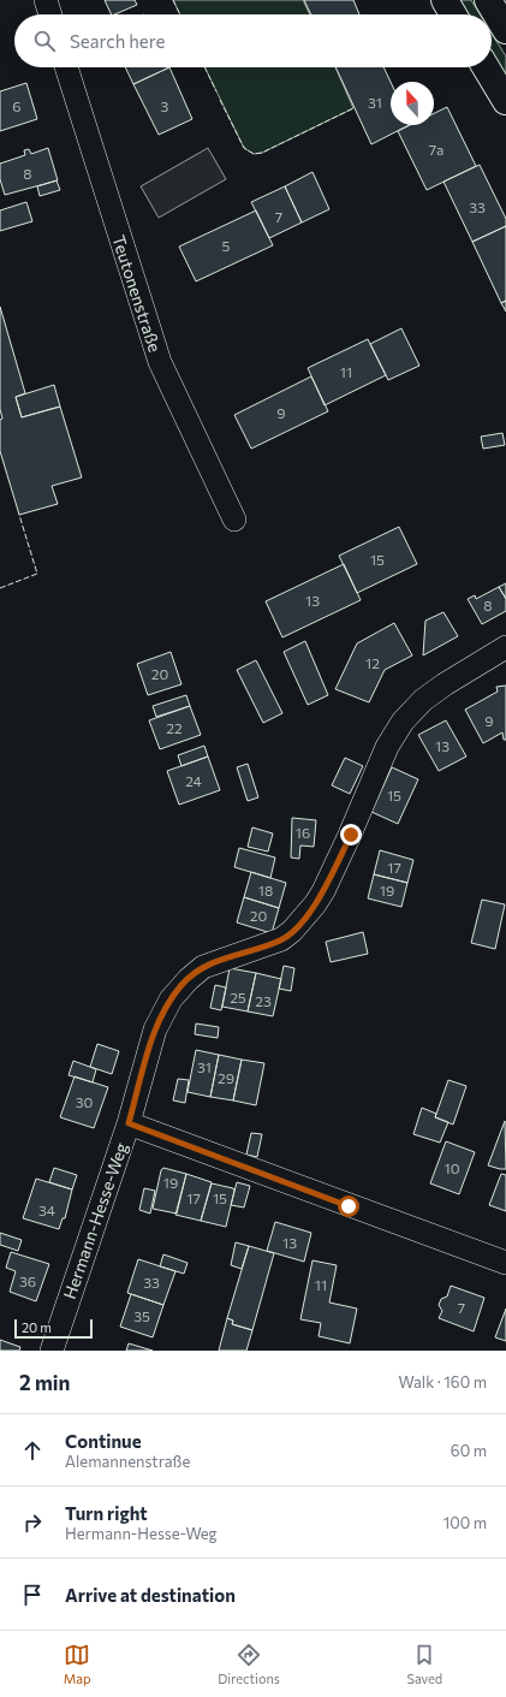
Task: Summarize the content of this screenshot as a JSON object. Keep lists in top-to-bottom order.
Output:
{
  "streets": {
    "street": ["Teutonenstraße", "Hermann-Hesse-Weg"]
  },
  "house_numbers": [
    "31",
    "6",
    "3",
    "7a",
    "8",
    "33",
    "7",
    "5",
    "11",
    "9",
    "15",
    "13",
    "8",
    "12",
    "20",
    "9",
    "22",
    "13",
    "24",
    "15",
    "16",
    "17",
    "18",
    "19",
    "20",
    "25",
    "23",
    "31",
    "29",
    "30",
    "10",
    "19",
    "17",
    "15",
    "34",
    "13",
    "36",
    "33",
    "11",
    "7",
    "35"
  ],
  "scale_bar": "20 m",
  "north": "top",
  "page": {
    "search": "Search here",
    "scale": "20 m",
    "heading": ["2 min", "Walk · 160 m"],
    "list": [
      ["Continue", "Alemannenstraße", "60 m"],
      ["Turn right", "Hermann-Hesse-Weg", "100 m"],
      "Arrive at destination"
    ],
    "nav": ["Map", "Directions", "Saved"]
  }
}
